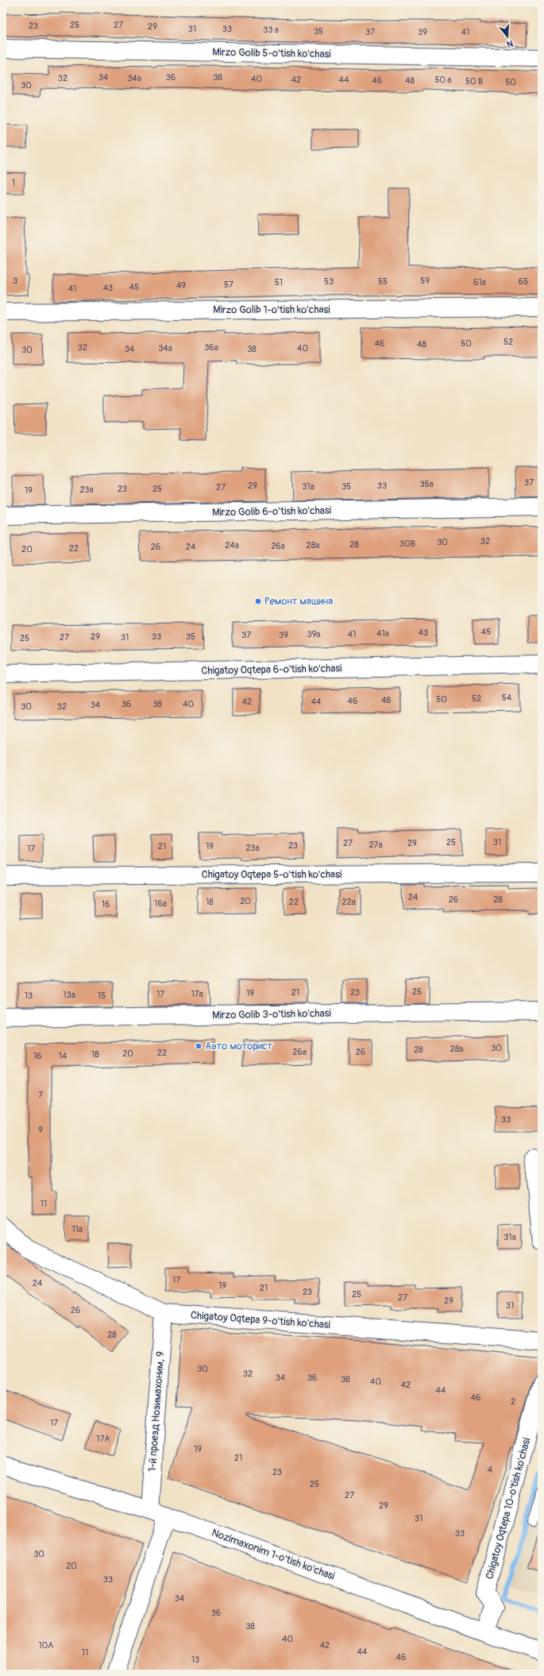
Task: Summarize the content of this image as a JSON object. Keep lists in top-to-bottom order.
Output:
{
  "streets": {
    "street": [
      "Mirzo Golib 5-o'tish ko'chasi",
      "Mirzo Golib 1-o'tish ko'chasi",
      "Mirzo Golib 6-o'tish ko'chasi",
      "Chigatoy Oqtepa 6-o'tish ko'chasi",
      "Chigatoy Oqtepa 5-o'tish ko'chasi",
      "Mirzo Golib 3-o'tish ko'chasi",
      "Chigatoy Oqtepa 9-o'tish ko'chasi",
      "1-й проезд Нозимахоним, 9",
      "Chigatoy Oqtepa 10-o'tish ko'chasi",
      "Nozimaxonim 1-o'tish ko'chasi"
    ]
  },
  "crossings": [
    ["Chigatoy Oqtepa 9-o'tish ko'chasi", "1-й проезд Нозимахоним, 9"],
    ["1-й проезд Нозимахоним, 9", "Nozimaxonim 1-o'tish ko'chasi"],
    ["Chigatoy Oqtepa 10-o'tish ko'chasi", "Nozimaxonim 1-o'tish ko'chasi"]
  ],
  "places": ["Ремонт машина", "Авто моторист"],
  "house_numbers": [
    "25",
    "27",
    "23",
    "29",
    "31",
    "33",
    "33 a",
    "35",
    "37",
    "39",
    "41",
    "34",
    "36",
    "38",
    "32",
    "34a",
    "40",
    "42",
    "44",
    "50 a",
    "46",
    "48",
    "50 B",
    "50",
    "30",
    "1",
    "3",
    "59",
    "53",
    "55",
    "65",
    "51",
    "61a",
    "57",
    "49",
    "45",
    "43",
    "41",
    "52",
    "46",
    "50",
    "48",
    "32",
    "36a",
    "34a",
    "40",
    "34",
    "38",
    "30",
    "37",
    "35a",
    "29",
    "33",
    "31a",
    "35",
    "27",
    "23",
    "25",
    "23a",
    "19",
    "32",
    "30",
    "30B",
    "28",
    "24a",
    "28a",
    "26a",
    "26",
    "24",
    "22",
    "20",
    "45",
    "43",
    "41a",
    "39a",
    "41",
    "37",
    "39",
    "29",
    "33",
    "35",
    "27",
    "31",
    "25",
    "54",
    "52",
    "50",
    "48",
    "46",
    "42",
    "44",
    "36",
    "38",
    "40",
    "34",
    "30",
    "32",
    "25",
    "31",
    "27",
    "29",
    "27a",
    "23",
    "21",
    "19",
    "23a",
    "17",
    "24",
    "26",
    "28",
    "20",
    "18",
    "22",
    "22a",
    "16a",
    "16",
    "25",
    "21",
    "23",
    "19",
    "17",
    "17a",
    "13a",
    "13",
    "15",
    "30",
    "28a",
    "28",
    "26a",
    "26",
    "22",
    "20",
    "18",
    "16",
    "14",
    "7",
    "33",
    "9",
    "11",
    "11a",
    "31a",
    "17",
    "24",
    "19",
    "21",
    "23",
    "25",
    "27",
    "29",
    "31",
    "26",
    "28",
    "30",
    "32",
    "34",
    "36",
    "38",
    "40",
    "42",
    "44",
    "46",
    "2",
    "17",
    "17A",
    "19",
    "21",
    "4",
    "23",
    "25",
    "27",
    "29",
    "31",
    "33",
    "30",
    "20",
    "33",
    "34",
    "36",
    "38",
    "40",
    "10A",
    "42",
    "44",
    "11",
    "46",
    "13"
  ],
  "north": "bottom"
}
